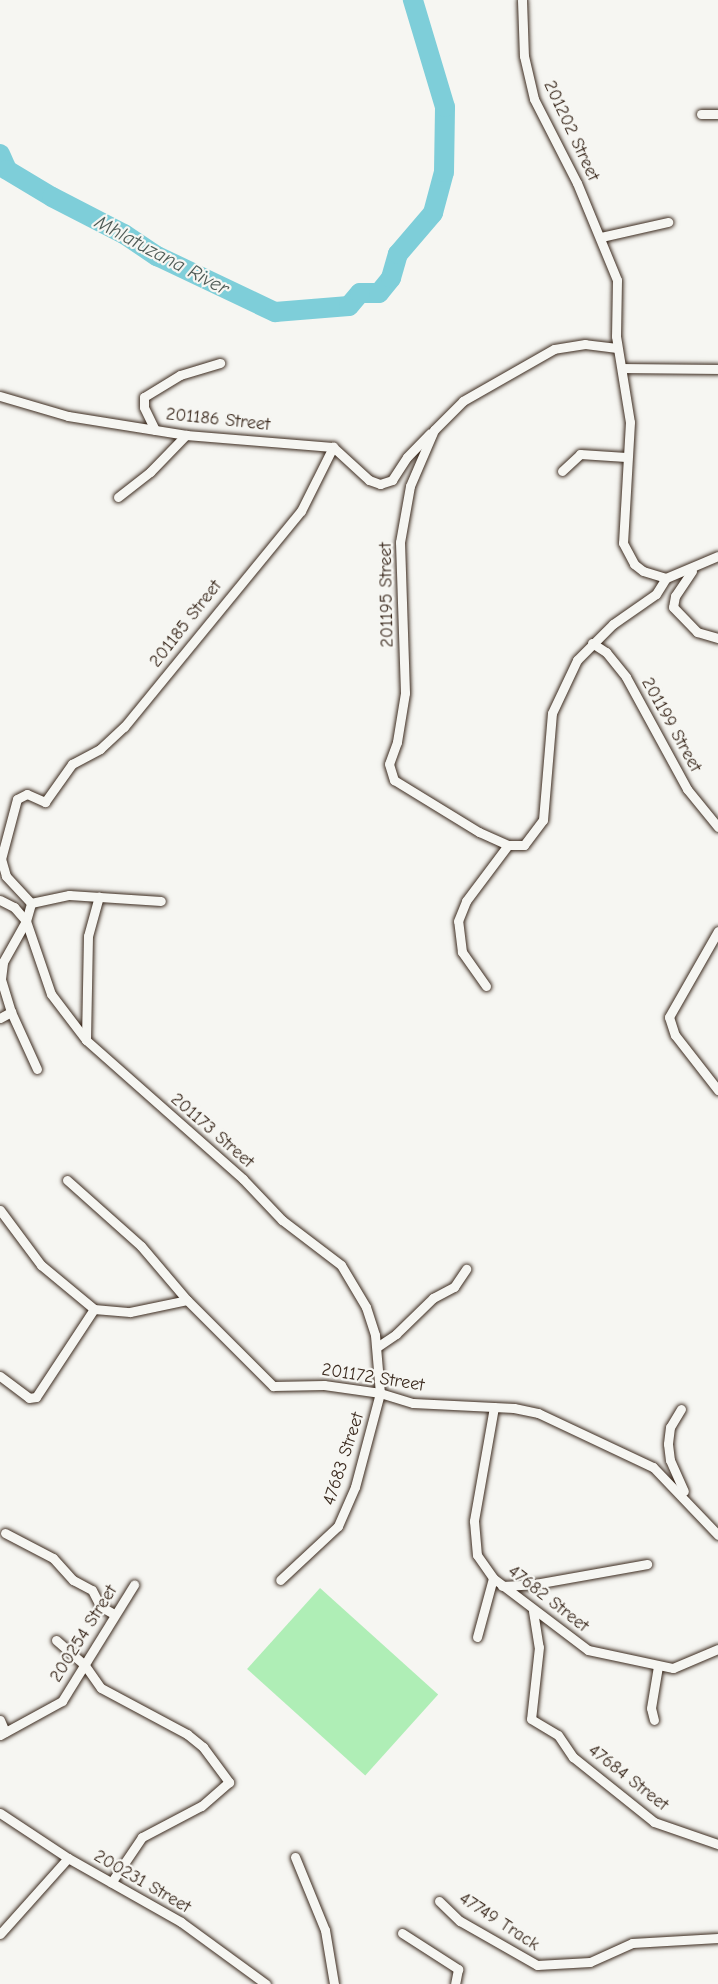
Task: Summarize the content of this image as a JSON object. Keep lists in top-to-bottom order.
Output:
{
  "streets": {
    "street": [
      "201202 Street",
      "201186 Street",
      "201195 Street",
      "201185 Street",
      "201199 Street",
      "201173 Street",
      "201172 Street",
      "47683 Street",
      "47682 Street",
      "200254 Street",
      "47684 Street",
      "200231 Street",
      "47749 Track"
    ]
  },
  "crossings": [
    ["201202 Street", "201195 Street"],
    ["201186 Street", "201185 Street"],
    ["201173 Street", "201172 Street"],
    ["201173 Street", "47683 Street"],
    ["201172 Street", "47683 Street"],
    ["201172 Street", "47682 Street"],
    ["47682 Street", "47684 Street"]
  ],
  "water": ["Mhlatuzana River"]
}
